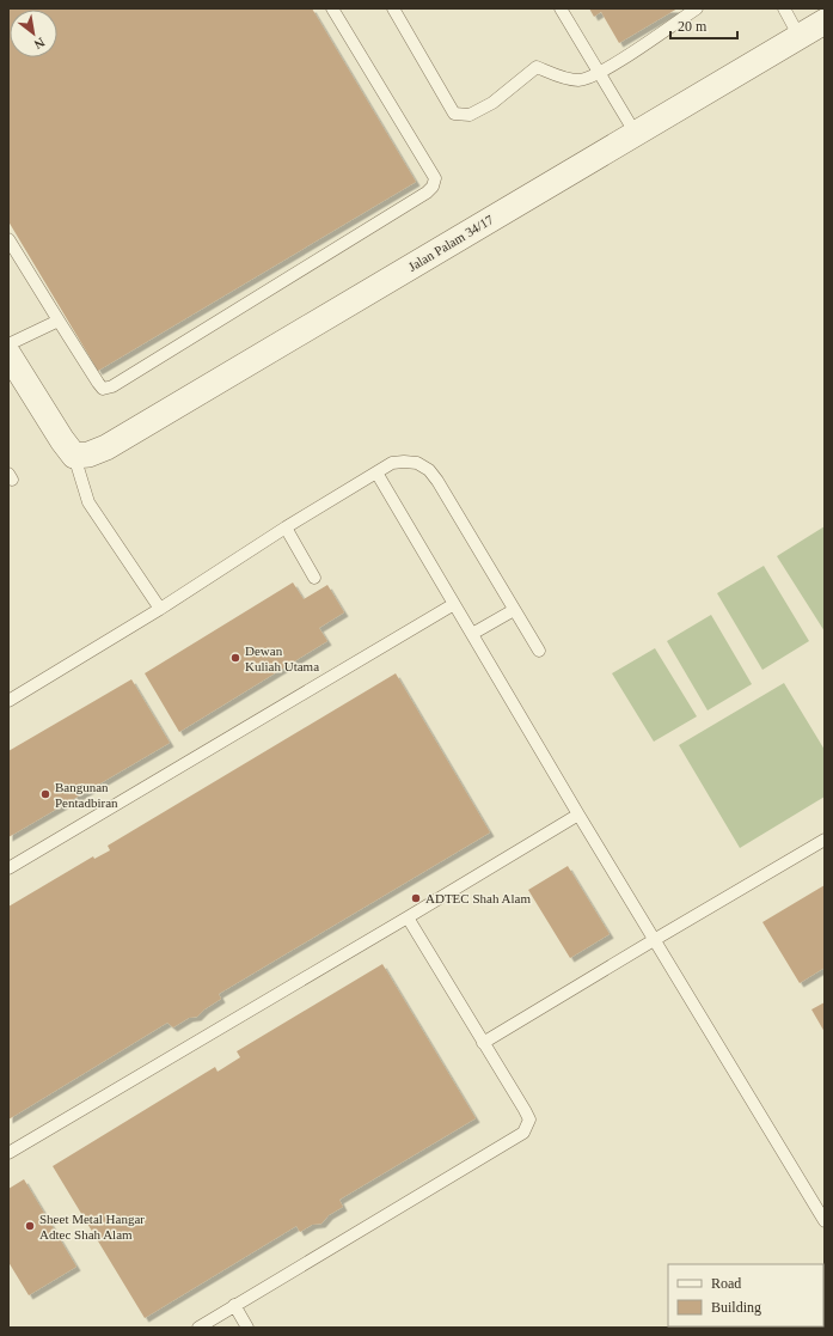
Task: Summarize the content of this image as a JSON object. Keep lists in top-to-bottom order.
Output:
{
  "streets": {
    "street": ["Jalan Palam 34/17"]
  },
  "places": [
    "Dewan Kuliah Utama",
    "Bangunan Pentadbiran",
    "ADTEC Shah Alam",
    "Sheet Metal Hangar Adtec Shah Alam"
  ],
  "legend": ["Road", "Building"],
  "scale_bar": "20 m",
  "north": "bottom right"
}
